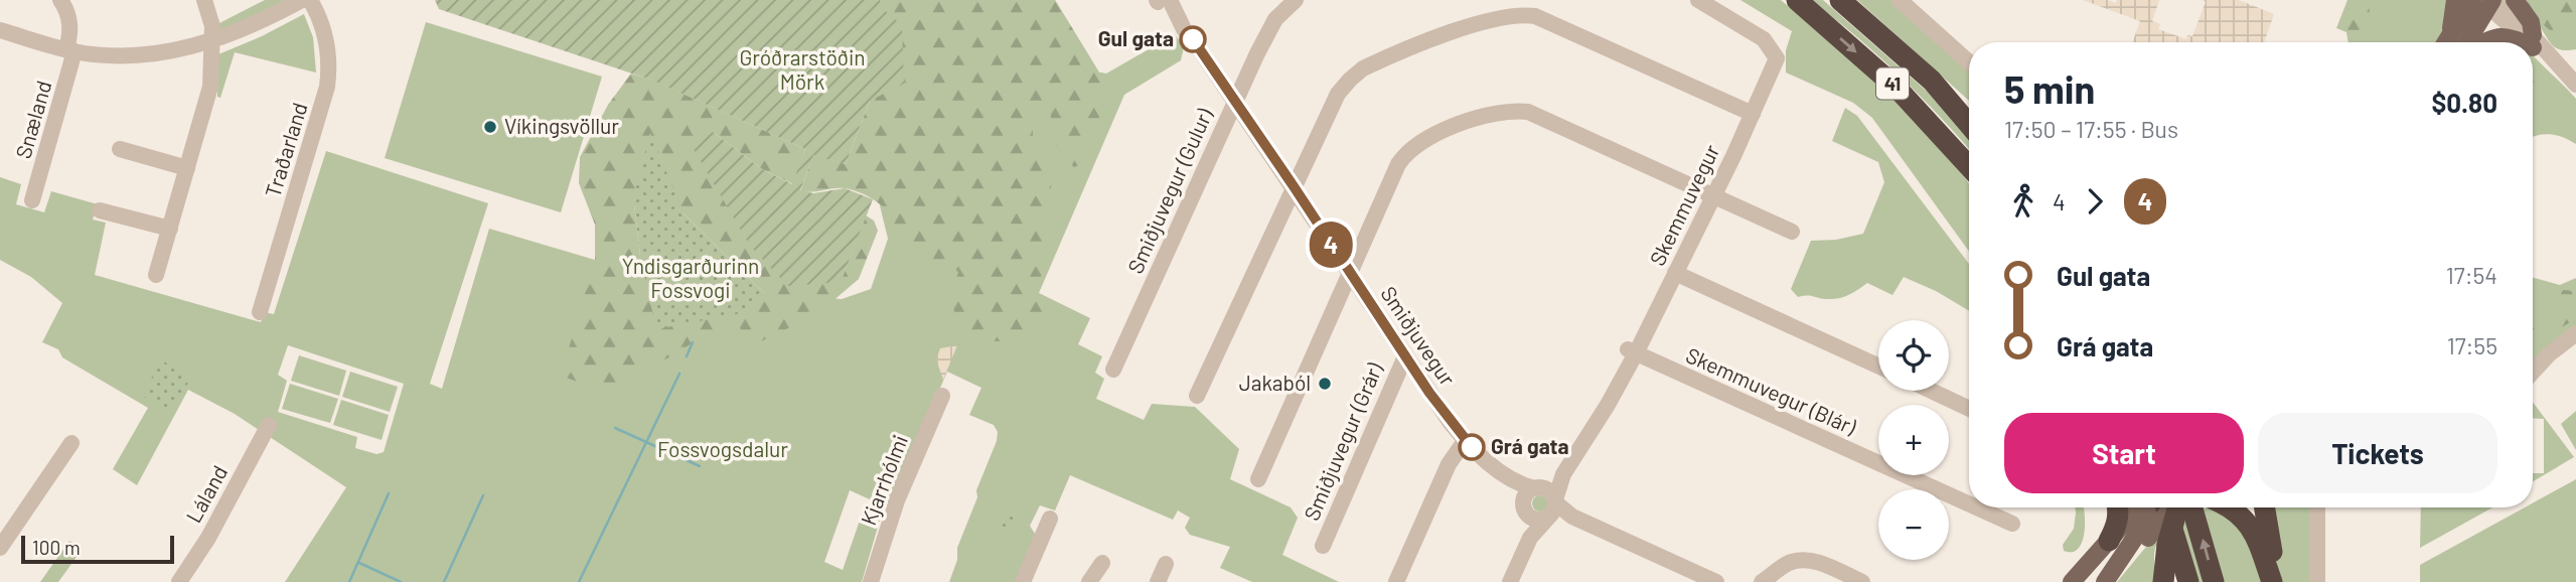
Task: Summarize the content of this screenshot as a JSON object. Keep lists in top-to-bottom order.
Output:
{
  "streets": {
    "highway": ["41"],
    "street": [
      "Snæland",
      "Traðarland",
      "Smiðjuvegur (Gulur)",
      "Skemmuvegur",
      "Smiðjuvegur",
      "Skemmuvegur (Blár)",
      "Smiðjuvegur (Grár)",
      "Kjarrhólmi",
      "Láland"
    ]
  },
  "crossings": [
    ["Smiðjuvegur (Gulur)", "Smiðjuvegur"],
    ["Skemmuvegur", "Smiðjuvegur"],
    ["Skemmuvegur", "Skemmuvegur (Blár)"],
    ["Smiðjuvegur", "Smiðjuvegur (Grár)"]
  ],
  "parks": ["Gróðrarstöðin Mörk", "Yndisgarðurinn Fossvogi", "Fossvogsdalur"],
  "places": [
    "Gul gata",
    "Víkingsvöllur",
    "Jakaból",
    "Grá gata"
  ],
  "lines": ["bus line 4"],
  "scale_bar": "100 m",
  "page": {
    "on_map": "4",
    "heading": ["5 min", "17:50 – 17:55 · Bus", "$0.80"],
    "legs": ["4", "4"],
    "list": [
      {
        "name": "Gul gata",
        "value": "17:54"
      },
      {
        "name": "Grá gata",
        "value": "17:55"
      }
    ],
    "map_buttons": ["+", "−"],
    "buttons": ["Start", "Tickets"],
    "scale": "100 m"
  }
}
